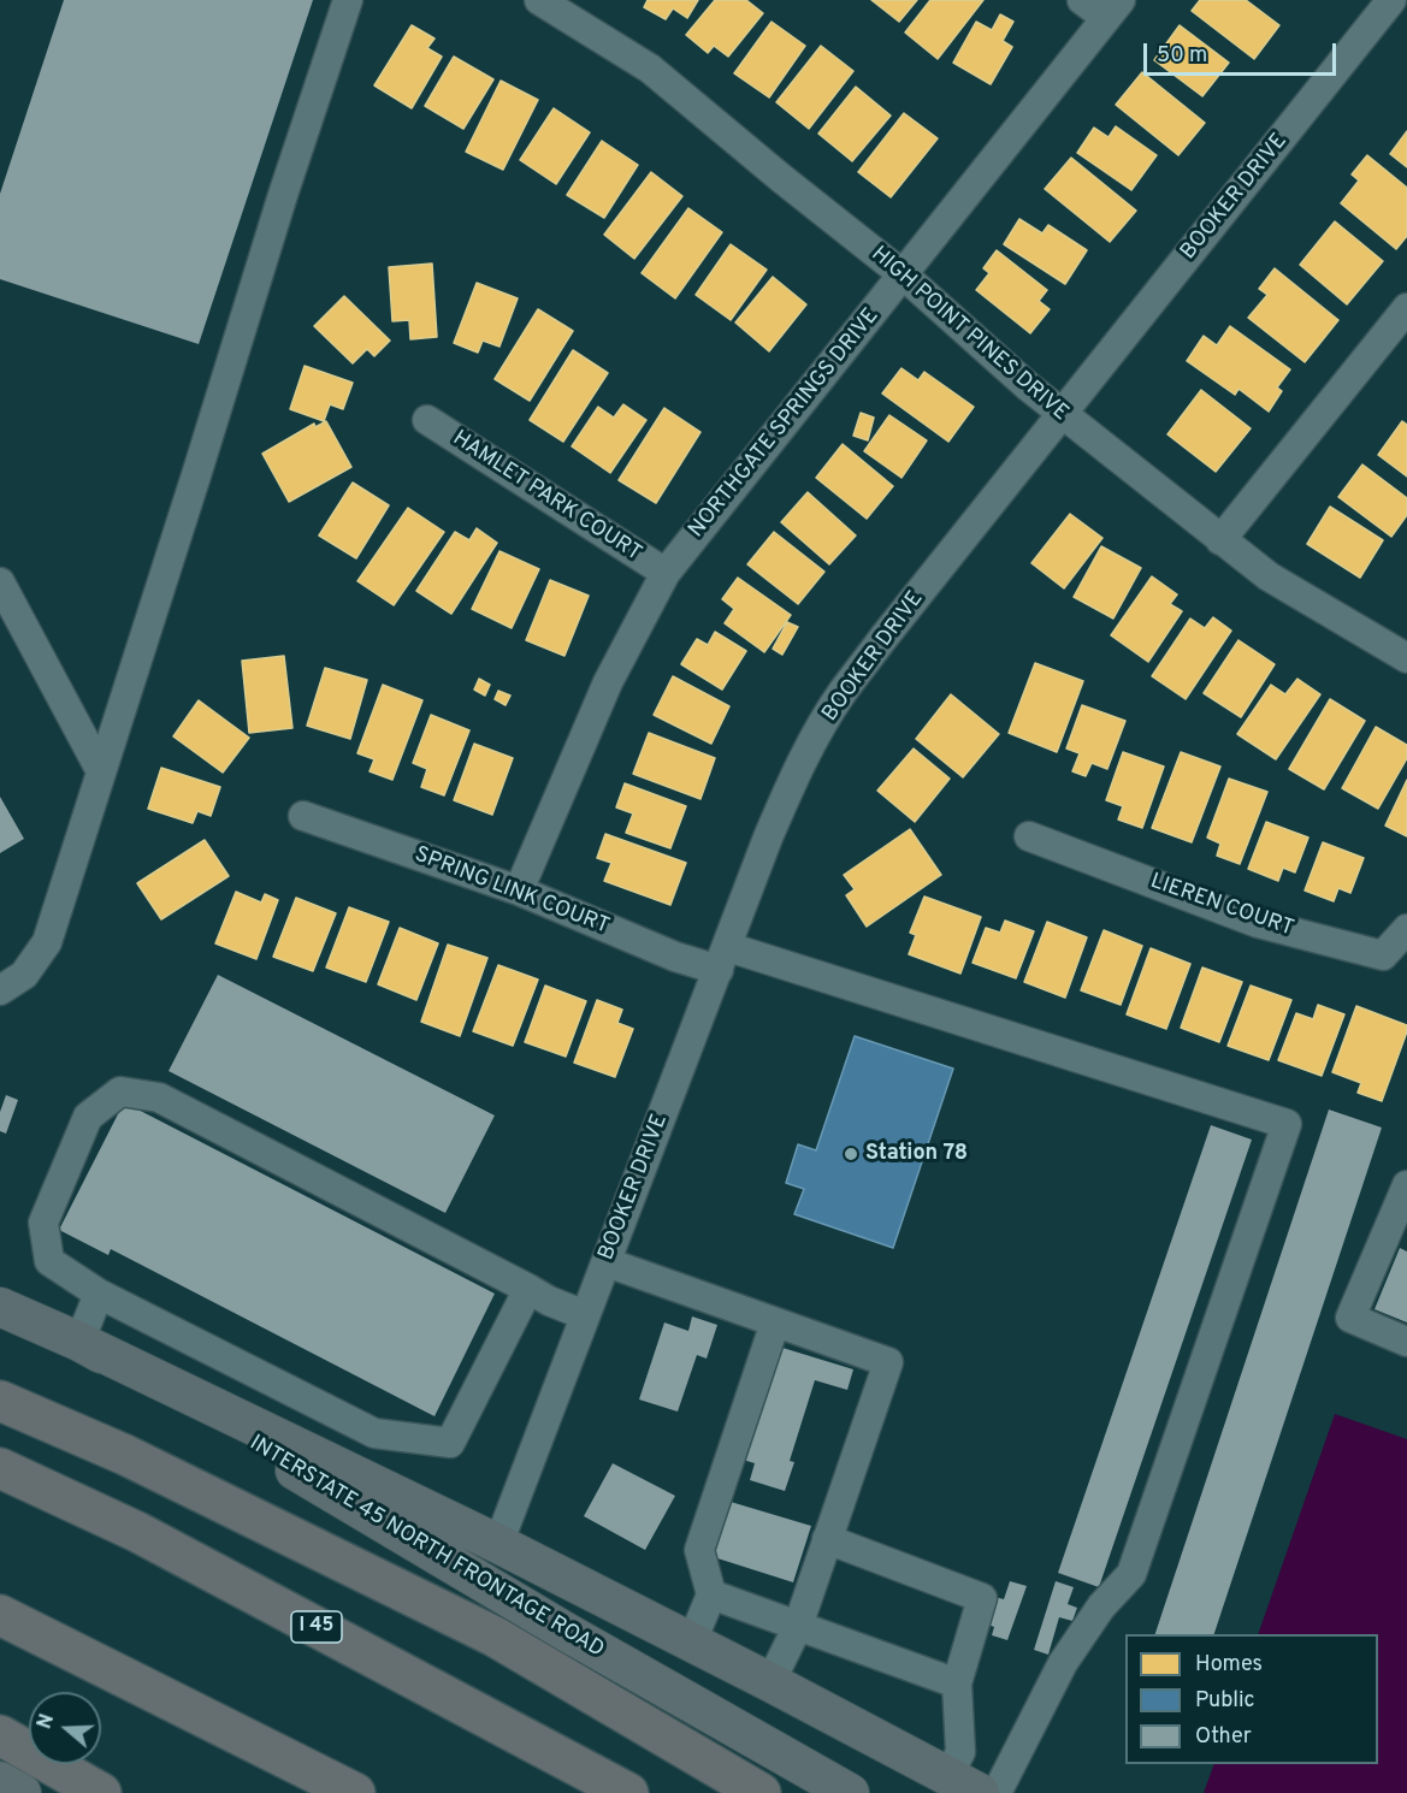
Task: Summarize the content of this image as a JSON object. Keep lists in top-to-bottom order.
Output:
{
  "streets": {
    "highway": ["I 45"],
    "main road": ["INTERSTATE 45 NORTH FRONTAGE ROAD"],
    "street": [
      "BOOKER DRIVE",
      "HIGH POINT PINES DRIVE",
      "NORTHGATE SPRINGS DRIVE",
      "HAMLET PARK COURT",
      "SPRING LINK COURT",
      "LIEREN COURT"
    ]
  },
  "crossings": [
    ["BOOKER DRIVE", "HIGH POINT PINES DRIVE"],
    ["BOOKER DRIVE", "SPRING LINK COURT"],
    ["HIGH POINT PINES DRIVE", "NORTHGATE SPRINGS DRIVE"],
    ["NORTHGATE SPRINGS DRIVE", "HAMLET PARK COURT"],
    ["NORTHGATE SPRINGS DRIVE", "SPRING LINK COURT"]
  ],
  "places": ["Station 78"],
  "legend": ["Homes", "Public", "Other"],
  "scale_bar": "50 m",
  "north": "left"
}
